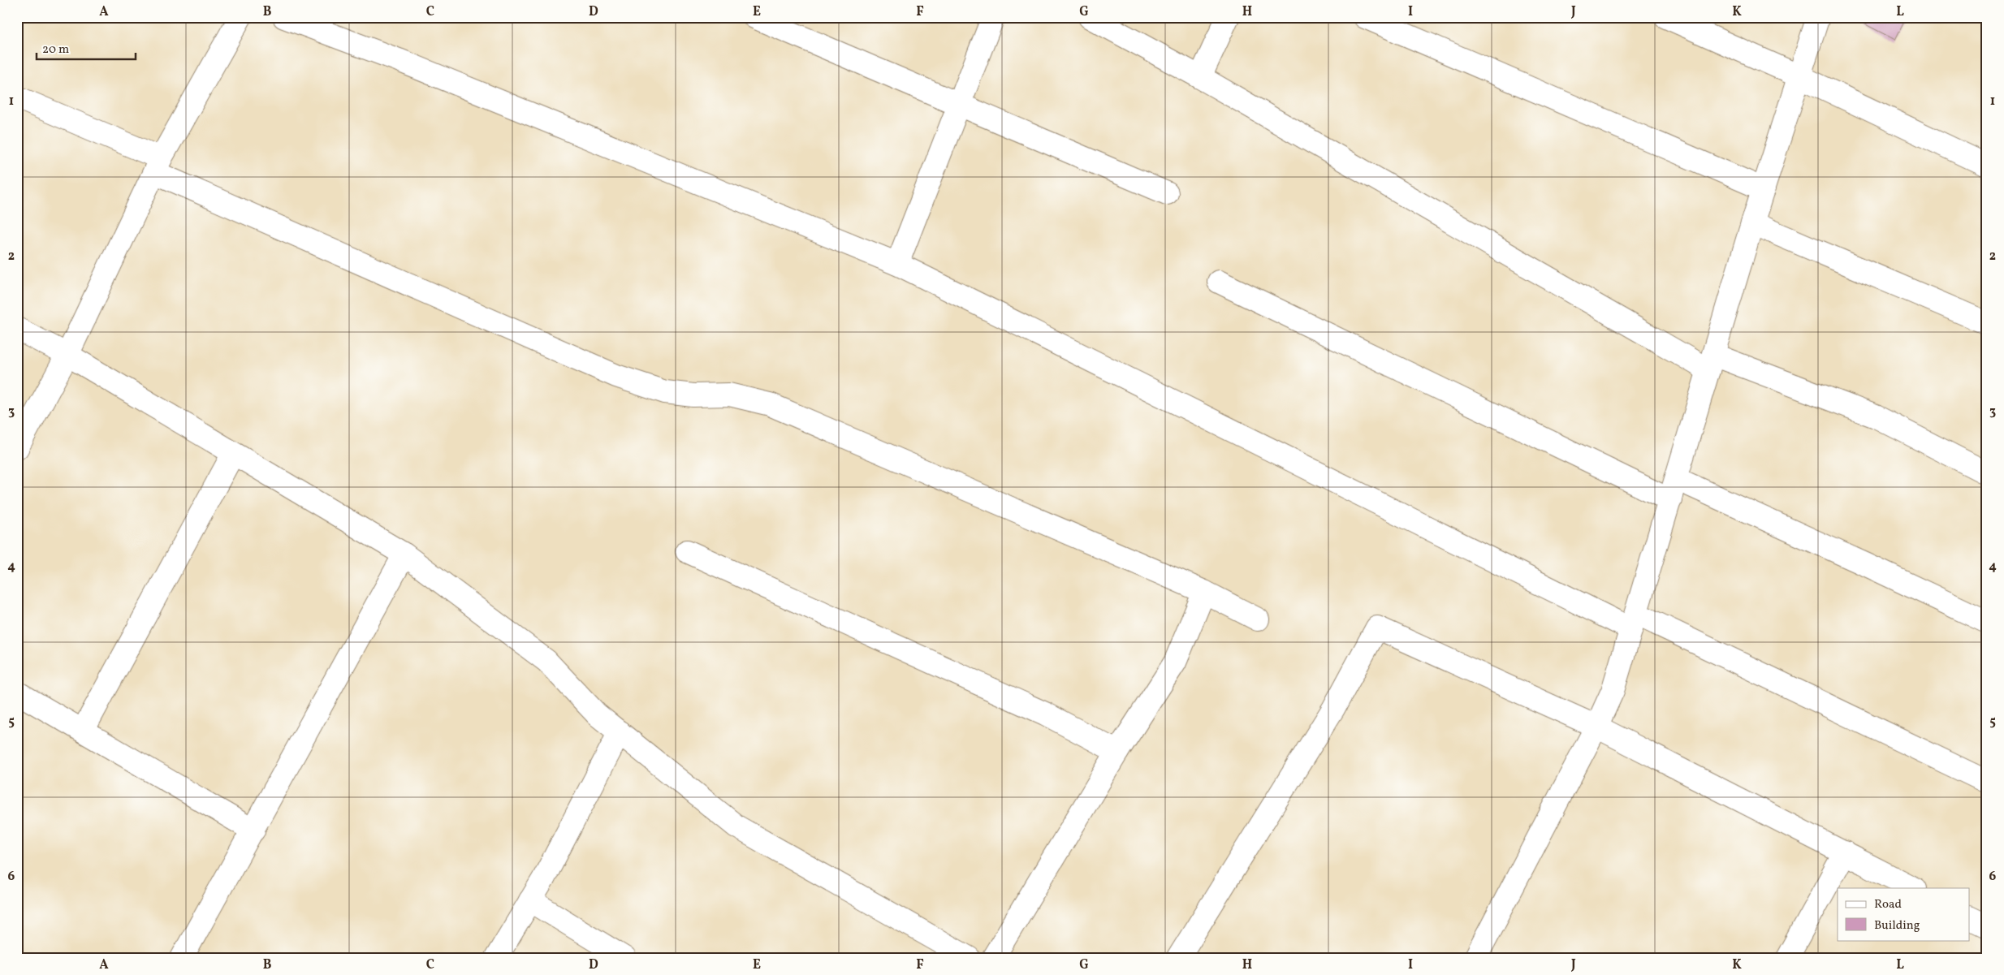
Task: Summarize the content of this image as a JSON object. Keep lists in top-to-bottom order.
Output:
{
  "legend": ["Road", "Building"],
  "scale_bar": "20 m",
  "grid": {
    "columns": [
      "A",
      "B",
      "C",
      "D",
      "E",
      "F",
      "G",
      "H",
      "I",
      "J",
      "K",
      "L"
    ],
    "rows": [
      "1",
      "2",
      "3",
      "4",
      "5",
      "6"
    ]
  }
}
